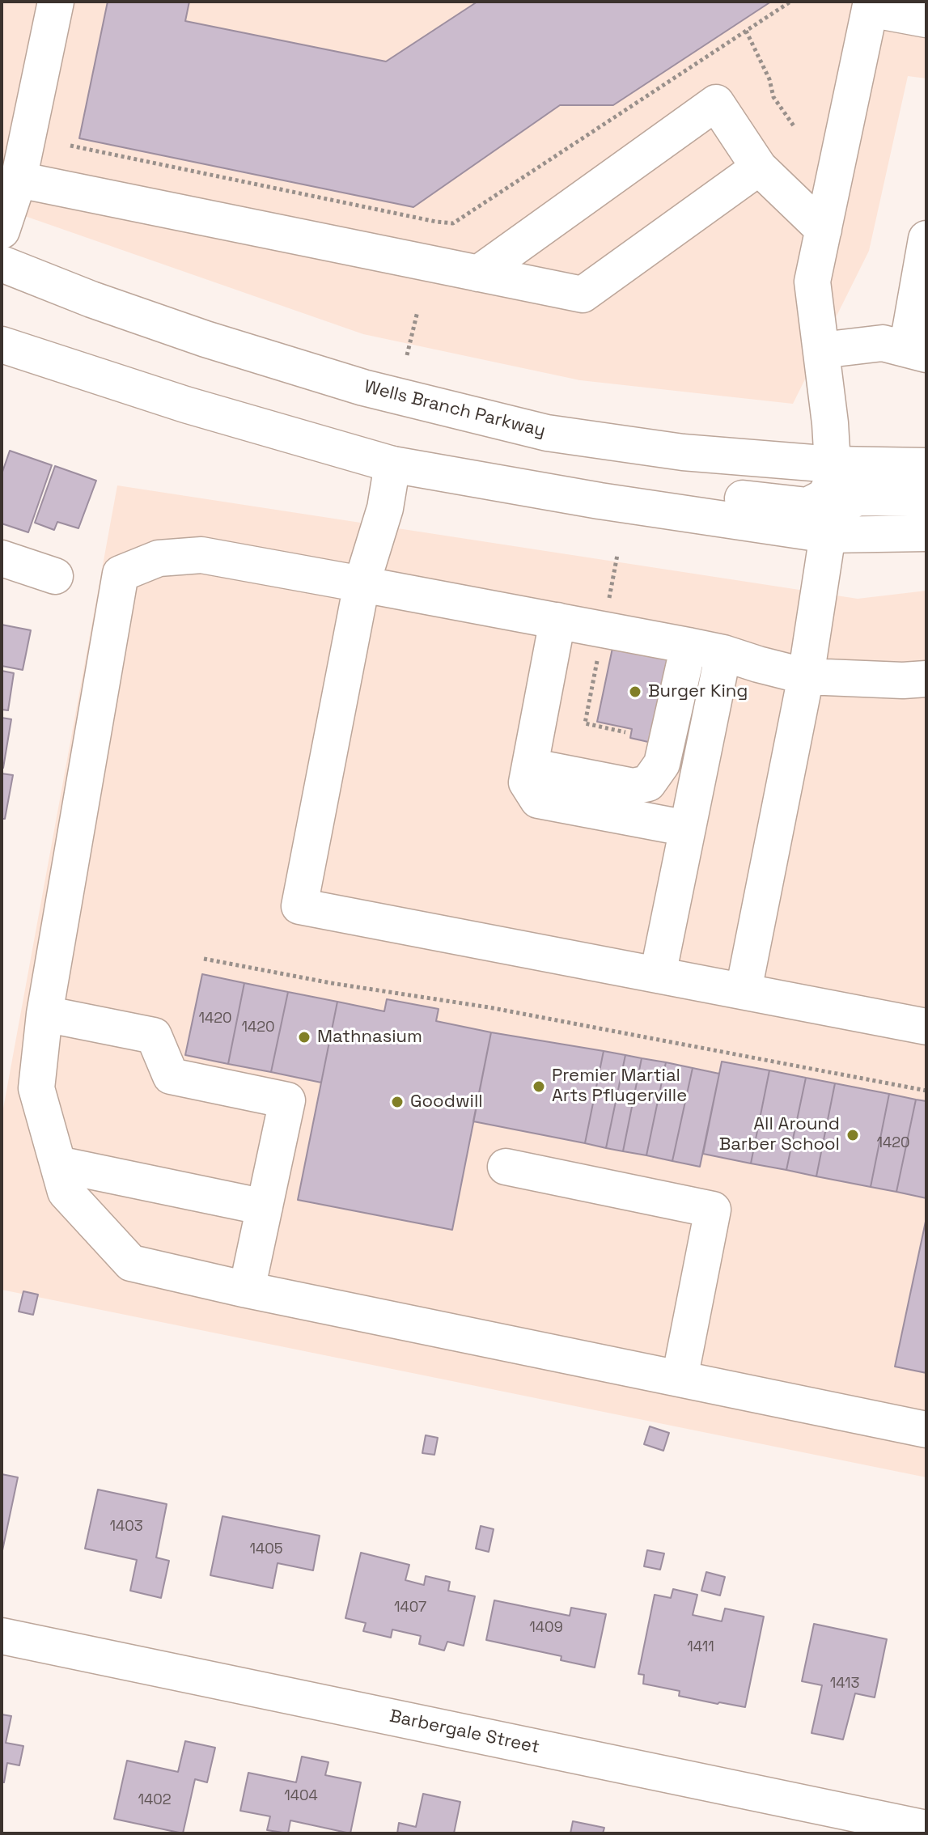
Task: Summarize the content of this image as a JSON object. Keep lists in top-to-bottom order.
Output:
{
  "streets": {
    "main road": ["Wells Branch Parkway", "Barbergale Street"]
  },
  "places": [
    "Burger King",
    "Mathnasium",
    "Premier Martial Arts Pflugerville",
    "Goodwill",
    "All Around Barber School"
  ],
  "house_numbers": [
    "1420",
    "1420",
    "1420",
    "1403",
    "1405",
    "1407",
    "1409",
    "1411",
    "1413",
    "1404",
    "1402"
  ]
}
